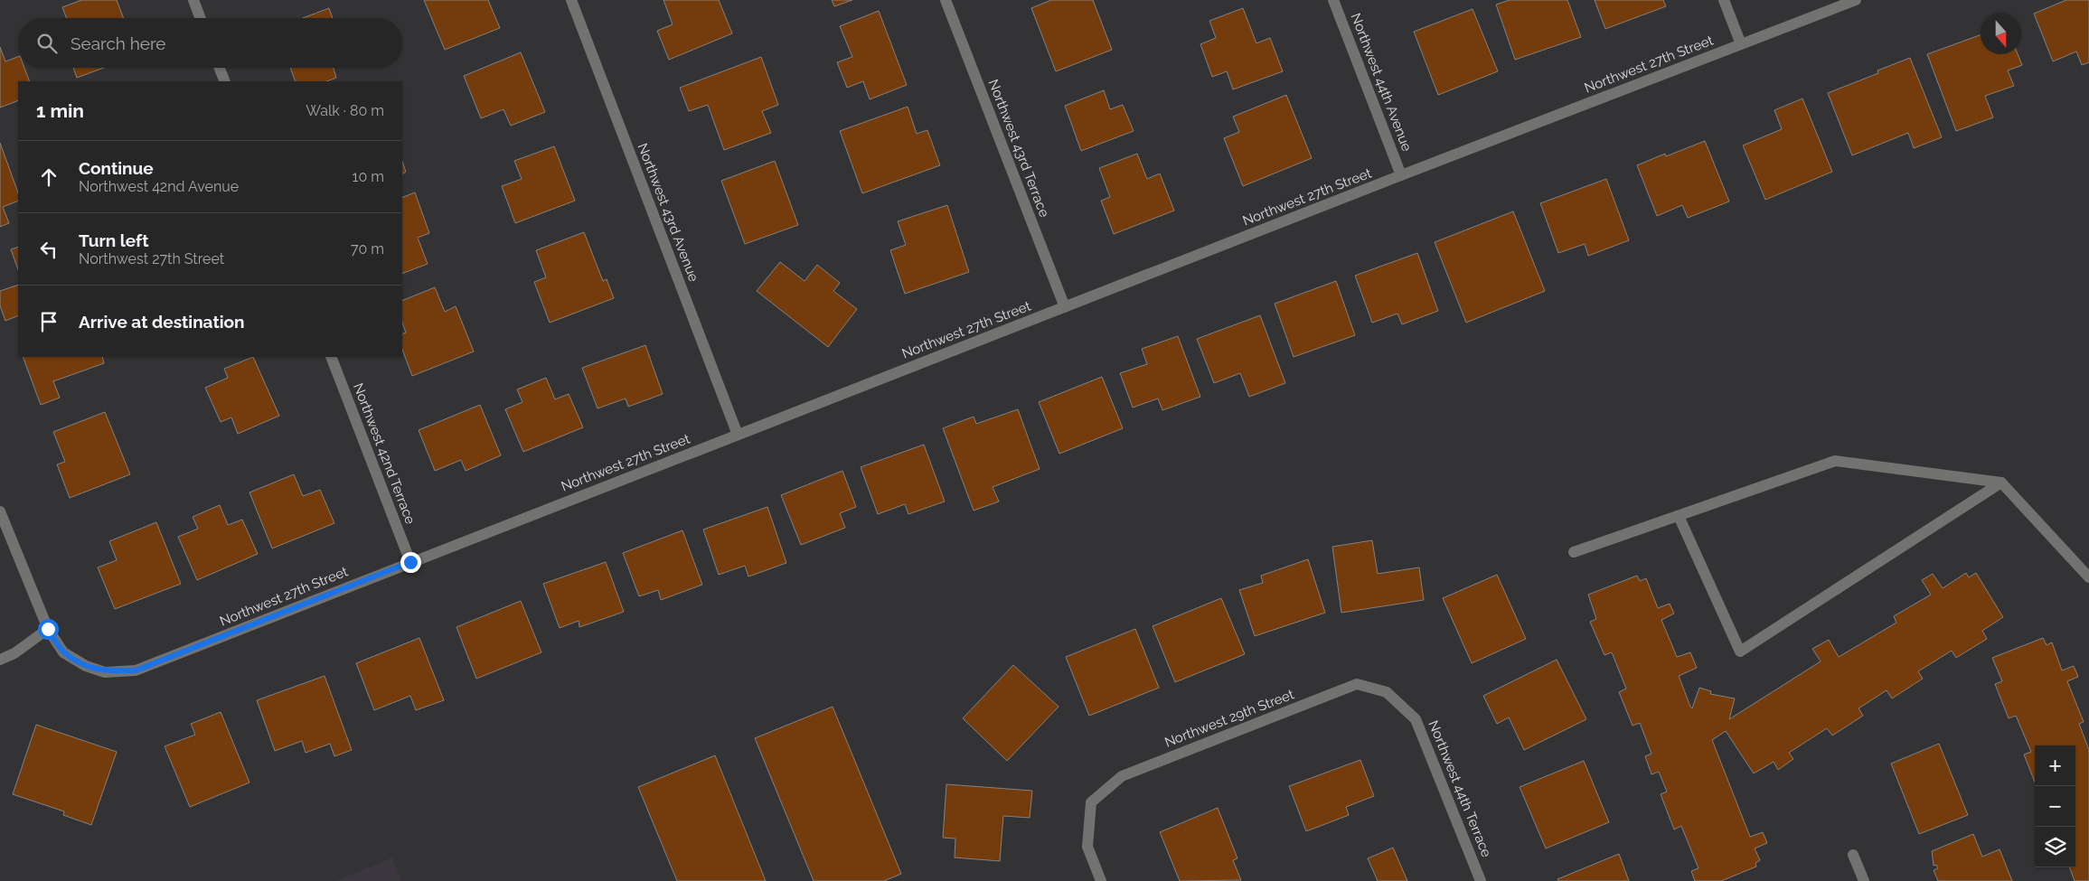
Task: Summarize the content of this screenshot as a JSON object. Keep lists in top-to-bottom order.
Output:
{
  "streets": {
    "street": [
      "Northwest 27th Street",
      "Northwest 44th Avenue",
      "Northwest 43rd Terrace",
      "Northwest 43rd Avenue",
      "Northwest 42nd Terrace",
      "Northwest 29th Street",
      "Northwest 44th Terrace"
    ]
  },
  "crossings": [
    ["Northwest 27th Street", "Northwest 44th Avenue"],
    ["Northwest 27th Street", "Northwest 43rd Terrace"],
    ["Northwest 27th Street", "Northwest 43rd Avenue"],
    ["Northwest 27th Street", "Northwest 42nd Terrace"],
    ["Northwest 29th Street", "Northwest 44th Terrace"]
  ],
  "north": "bottom",
  "page": {
    "search": "Search here",
    "heading": ["1 min", "Walk · 80 m"],
    "list": [
      ["Continue", "Northwest 42nd Avenue", "10 m"],
      ["Turn left", "Northwest 27th Street", "70 m"],
      "Arrive at destination"
    ],
    "map_buttons": ["+", "−"]
  }
}
